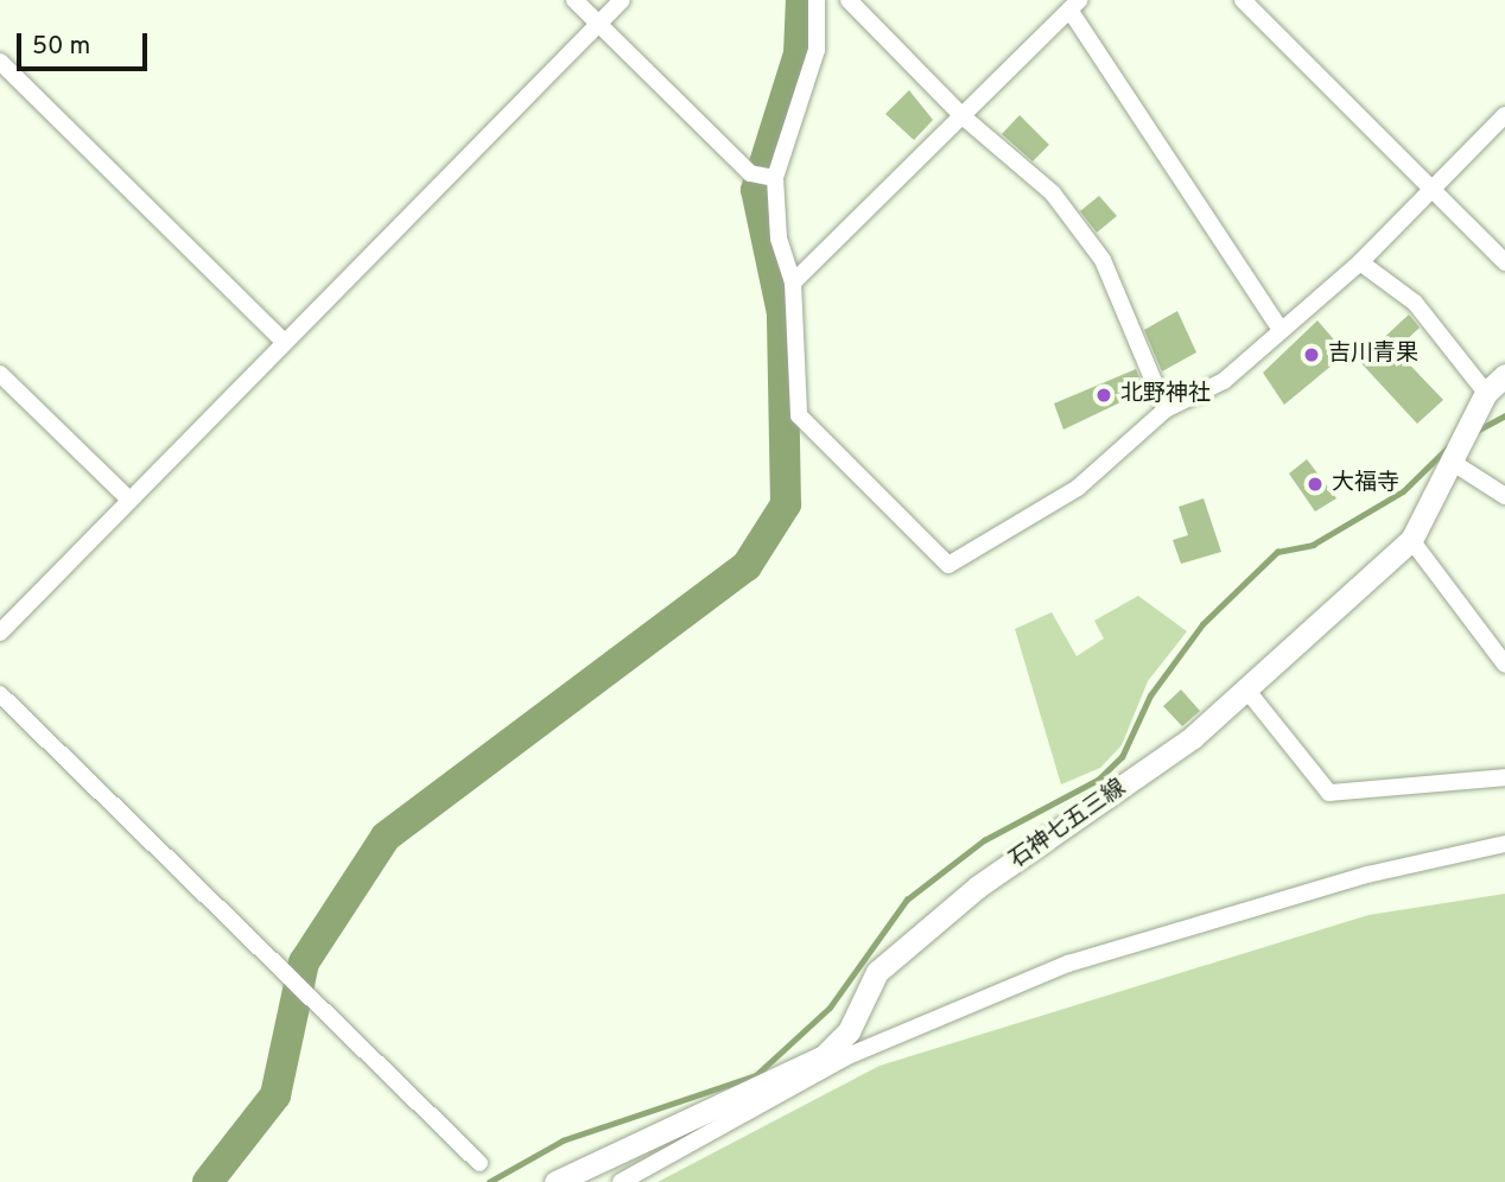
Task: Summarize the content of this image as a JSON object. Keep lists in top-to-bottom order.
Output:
{
  "streets": {
    "main road": ["石神七五三線"]
  },
  "places": ["吉川青果", "北野神社", "大福寺"],
  "scale_bar": "50 m"
}
